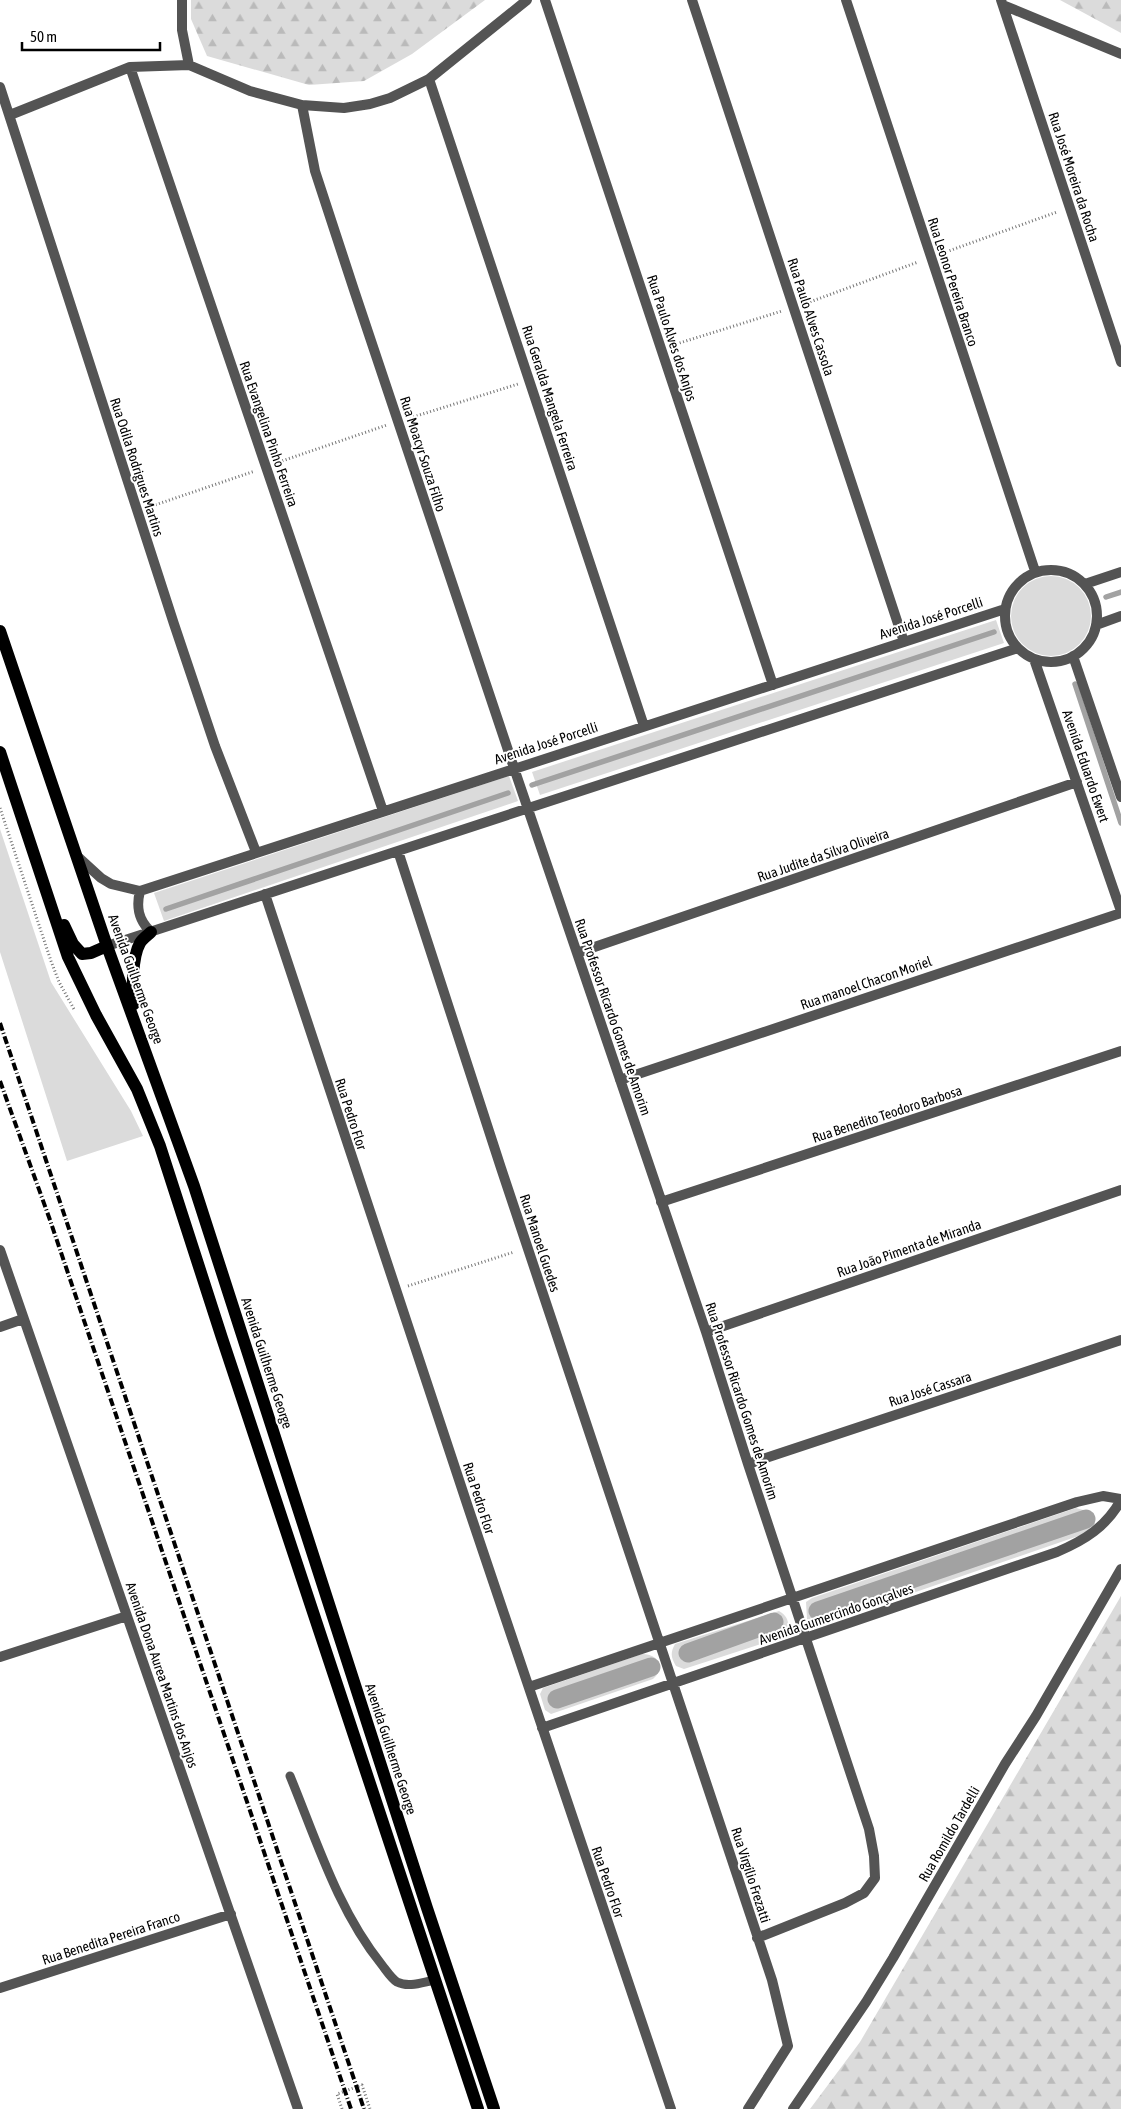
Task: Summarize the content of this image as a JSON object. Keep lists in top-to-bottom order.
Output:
{
  "streets": {
    "main road": ["Avenida Guilherme George"],
    "street": [
      "Rua José Moreira da Rocha",
      "Rua Leonor Pereira Branco",
      "Rua Paulo Alves Cassola",
      "Rua Paulo Alves dos Anjos",
      "Rua Geralda Mangela Ferreira",
      "Rua Evangelina Pinho Ferreira",
      "Rua Moacyr Souza Filho",
      "Rua Odila Rodrigues Martins",
      "Avenida José Porcelli",
      "Avenida Eduardo Ewert",
      "Rua Judite da Silva Oliveira",
      "Rua manoel Chacon Moriel",
      "Rua Professor Ricardo Gomes de Amorim",
      "Rua Pedro Flor",
      "Rua Benedito Teodoro Barbosa",
      "Rua Manoel Guedes",
      "Rua João Pimenta de Miranda",
      "Rua José Cassara",
      "Avenida Gumercindo Gonçalves",
      "Avenida Dona Aurea Martins dos Anjos",
      "Rua Romildo Tardelli",
      "Rua Virgílio Frezatti",
      "Rua Benedita Pereira Franco"
    ]
  },
  "crossings": [
    ["Rua Leonor Pereira Branco", "Avenida José Porcelli"],
    ["Rua Leonor Pereira Branco", "Avenida Eduardo Ewert"],
    ["Rua Paulo Alves Cassola", "Avenida José Porcelli"],
    ["Rua Paulo Alves dos Anjos", "Avenida José Porcelli"],
    ["Rua Geralda Mangela Ferreira", "Avenida José Porcelli"],
    ["Rua Evangelina Pinho Ferreira", "Avenida José Porcelli"],
    ["Rua Moacyr Souza Filho", "Avenida José Porcelli"],
    ["Rua Moacyr Souza Filho", "Rua Professor Ricardo Gomes de Amorim"],
    ["Rua Odila Rodrigues Martins", "Avenida José Porcelli"],
    ["Avenida José Porcelli", "Avenida Eduardo Ewert"],
    ["Avenida Eduardo Ewert", "Rua Judite da Silva Oliveira"],
    ["Avenida Eduardo Ewert", "Rua manoel Chacon Moriel"],
    ["Rua Judite da Silva Oliveira", "Rua Professor Ricardo Gomes de Amorim"],
    ["Rua manoel Chacon Moriel", "Rua Professor Ricardo Gomes de Amorim"],
    ["Rua Professor Ricardo Gomes de Amorim", "Rua Benedito Teodoro Barbosa"],
    ["Rua Professor Ricardo Gomes de Amorim", "Rua João Pimenta de Miranda"],
    ["Rua Professor Ricardo Gomes de Amorim", "Rua José Cassara"],
    ["Rua Professor Ricardo Gomes de Amorim", "Avenida Gumercindo Gonçalves"],
    ["Rua Professor Ricardo Gomes de Amorim", "Rua Virgílio Frezatti"],
    ["Rua Pedro Flor", "Avenida Gumercindo Gonçalves"],
    ["Rua Manoel Guedes", "Avenida Gumercindo Gonçalves"],
    ["Rua Manoel Guedes", "Rua Virgílio Frezatti"],
    ["Avenida Gumercindo Gonçalves", "Rua Virgílio Frezatti"],
    ["Avenida Dona Aurea Martins dos Anjos", "Rua Benedita Pereira Franco"]
  ],
  "scale_bar": "50 m"
}
